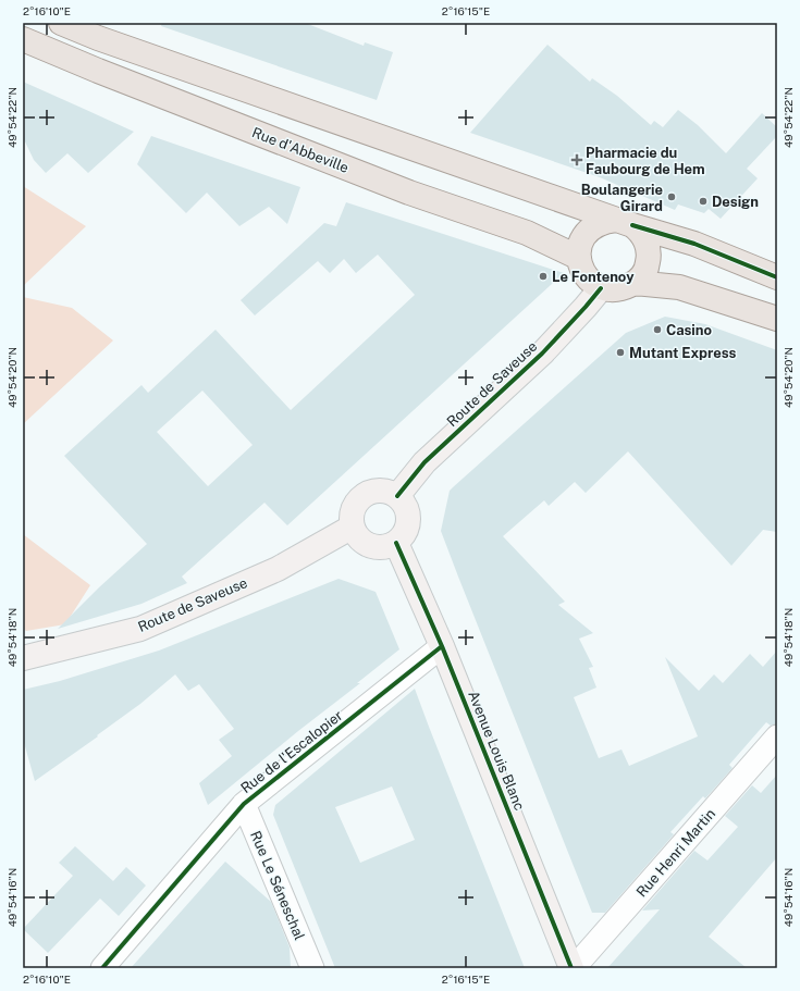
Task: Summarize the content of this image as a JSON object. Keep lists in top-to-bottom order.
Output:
{
  "streets": {
    "main road": ["Rue d'Abbeville", "Route de Saveuse", "Avenue Louis Blanc"],
    "street": ["Rue de l'Escalopier", "Rue Henri Martin", "Rue Le Séneschal"]
  },
  "crossings": [
    ["Rue d'Abbeville", "Route de Saveuse"],
    ["Route de Saveuse", "Avenue Louis Blanc"],
    ["Avenue Louis Blanc", "Rue de l'Escalopier"],
    ["Avenue Louis Blanc", "Rue Henri Martin"],
    ["Rue de l'Escalopier", "Rue Le Séneschal"]
  ],
  "places": {
    "health": ["Pharmacie du Faubourg de Hem"],
    "other": [
      "Boulangerie Girard",
      "Design",
      "Le Fontenoy",
      "Casino",
      "Mutant Express"
    ]
  },
  "coordinates": [
    "2°16'10\"E",
    "2°16'15\"E",
    "49°54'22\"N",
    "49°54'20\"N",
    "49°54'18\"N",
    "49°54'16\"N"
  ]
}
